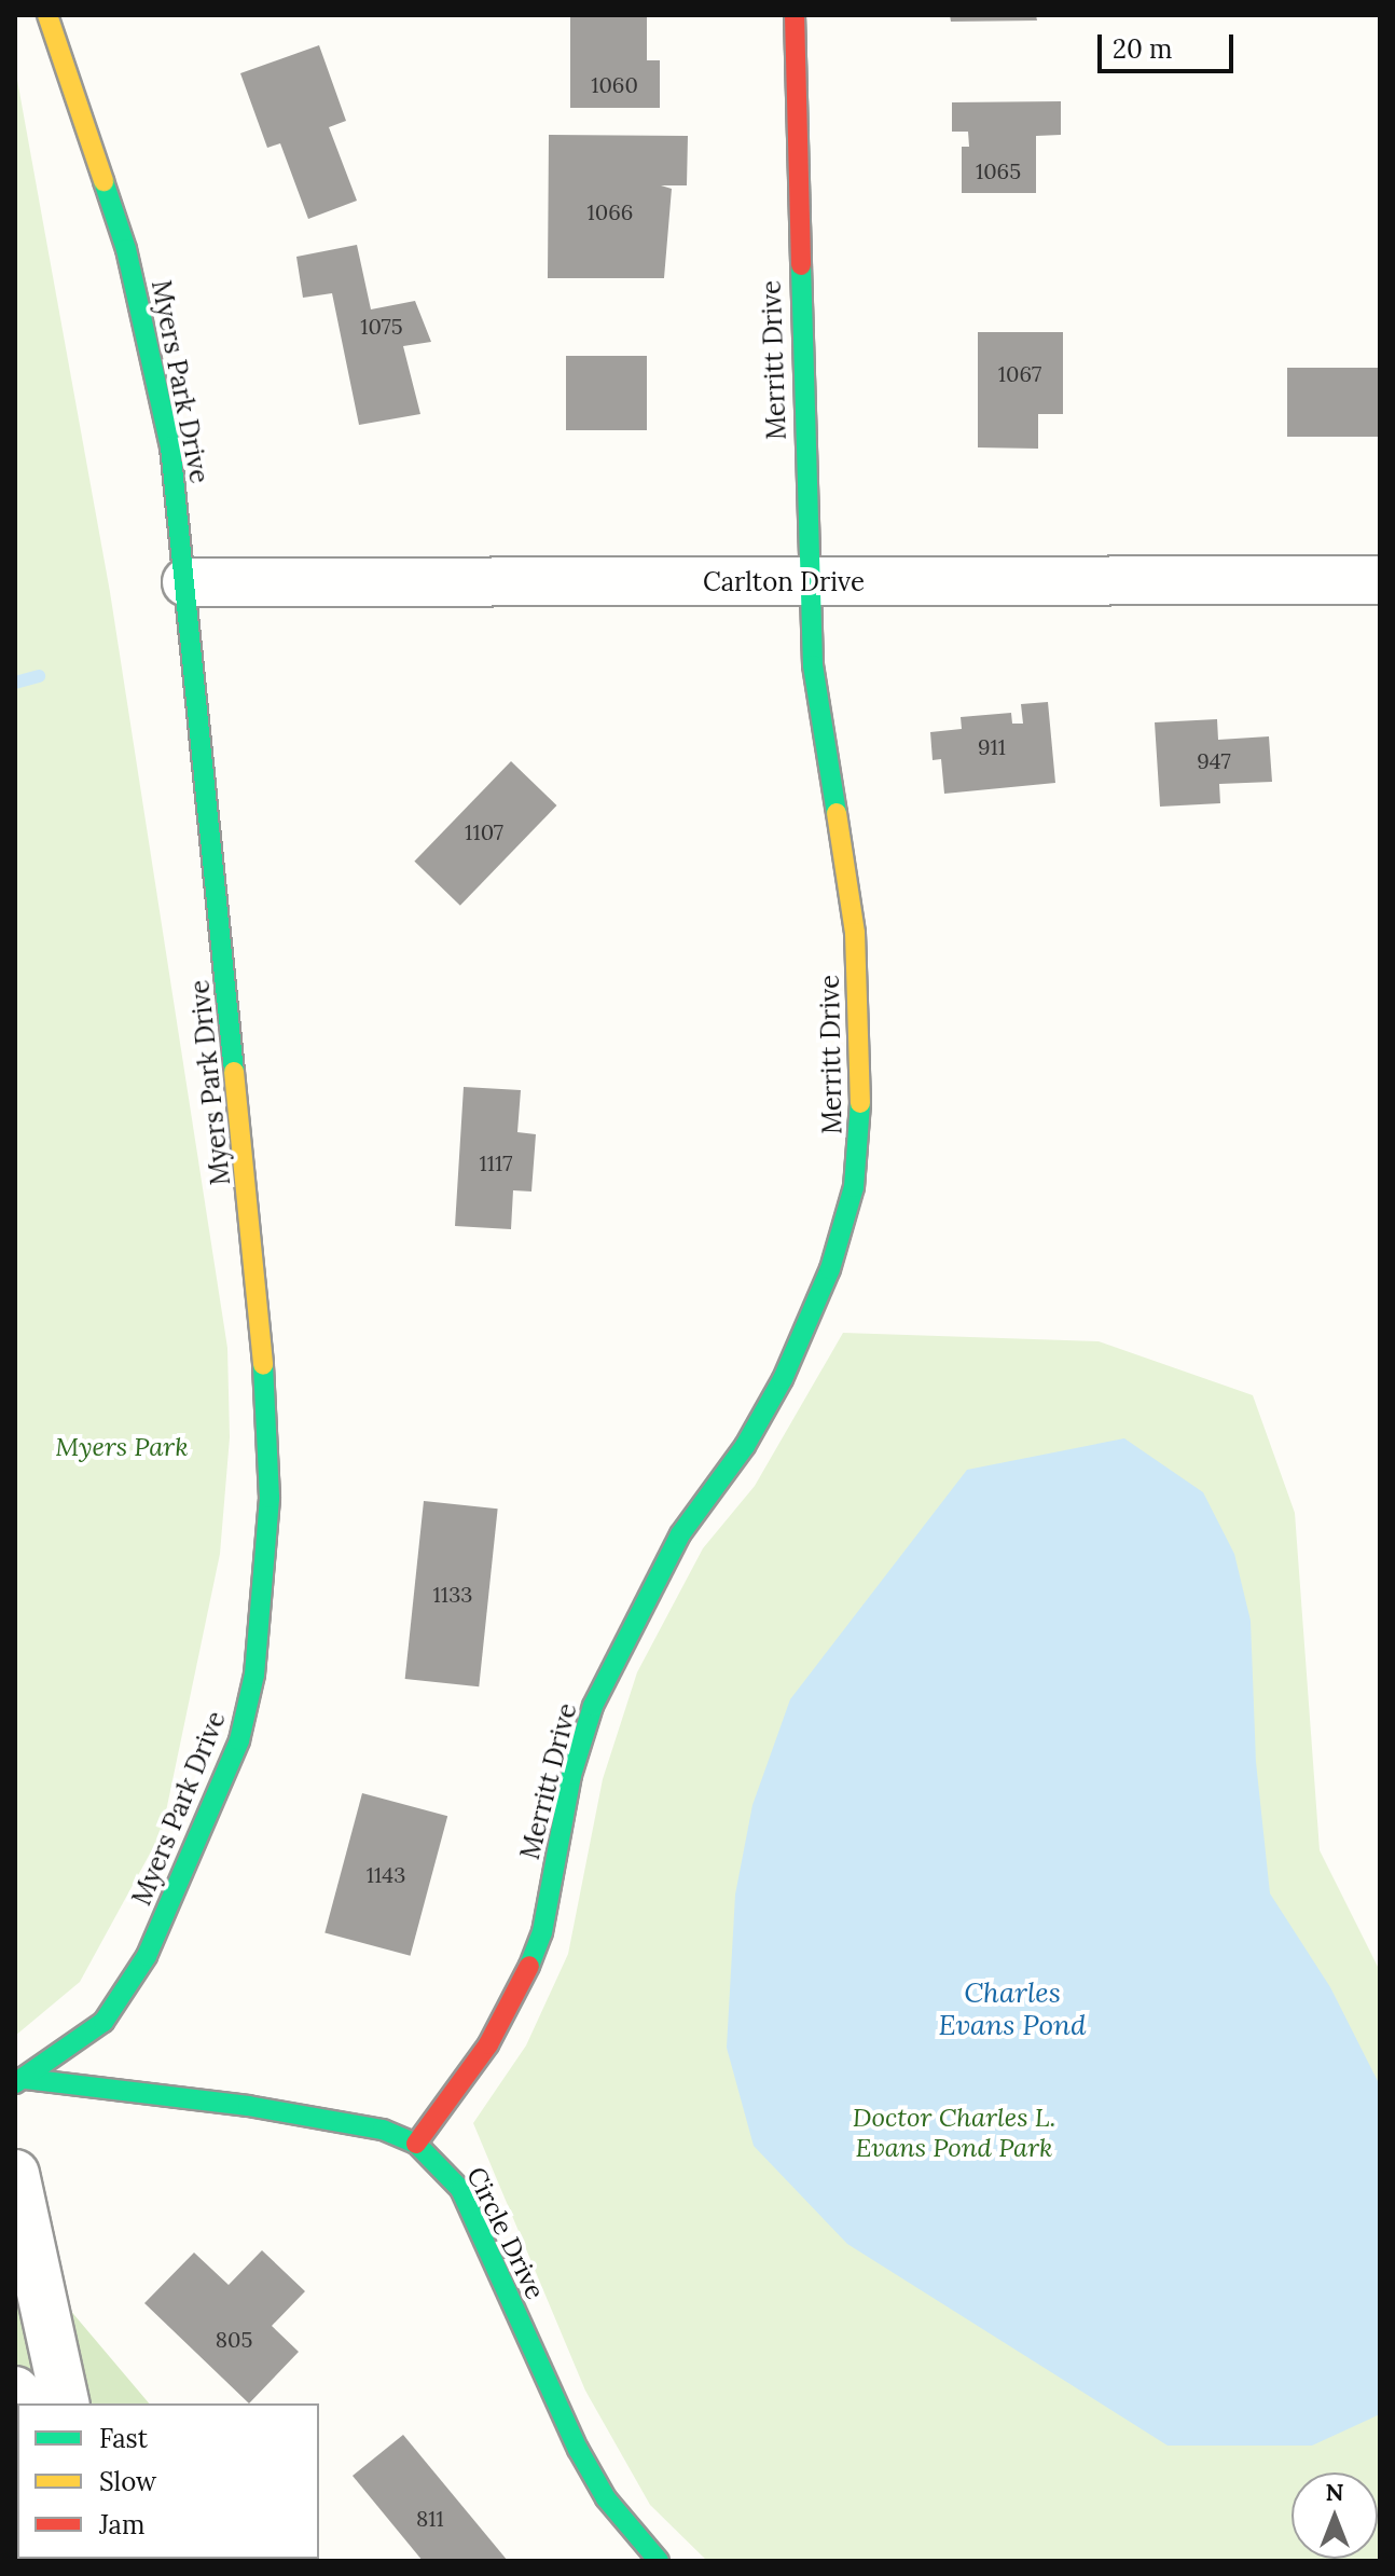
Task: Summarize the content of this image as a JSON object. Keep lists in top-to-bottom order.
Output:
{
  "streets": {
    "street": [
      "Merritt Drive",
      "Myers Park Drive",
      "Carlton Drive",
      "Circle Drive"
    ]
  },
  "crossings": [
    ["Merritt Drive", "Carlton Drive"],
    ["Merritt Drive", "Circle Drive"],
    ["Myers Park Drive", "Carlton Drive"],
    ["Myers Park Drive", "Circle Drive"]
  ],
  "water": ["Charles Evans Pond"],
  "parks": ["Myers Park", "Doctor Charles L. Evans Pond Park"],
  "house_numbers": [
    "1060",
    "1065",
    "1066",
    "1075",
    "1067",
    "911",
    "947",
    "1107",
    "1117",
    "1133",
    "1143",
    "805",
    "811"
  ],
  "legend": ["Fast", "Slow", "Jam"],
  "scale_bar": "20 m",
  "north": "top"
}
